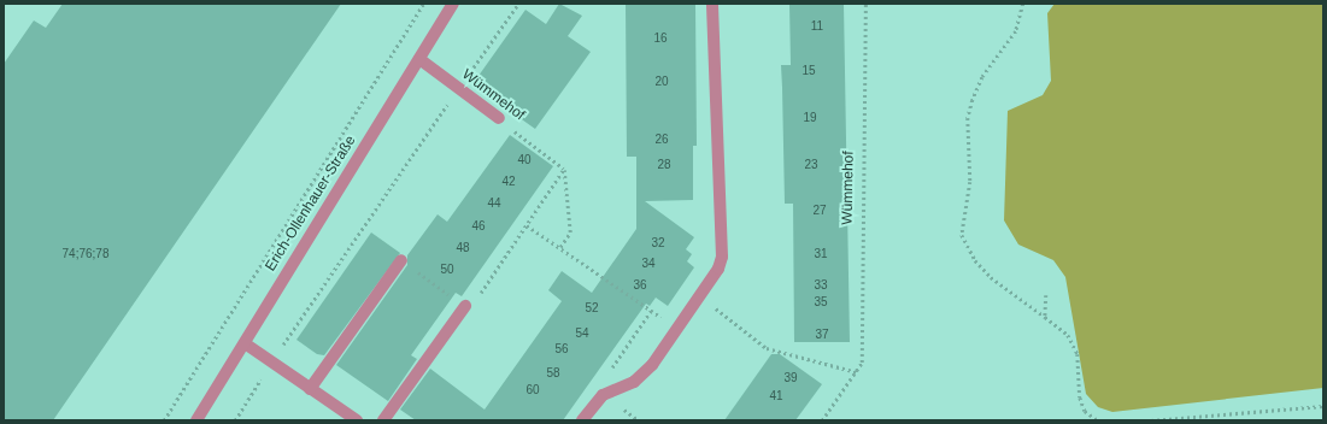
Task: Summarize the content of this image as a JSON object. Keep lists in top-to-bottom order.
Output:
{
  "streets": {
    "street": ["Wümmehof", "Erich-Ollenhauer-Straße"]
  },
  "crossings": [
    ["Wümmehof", "Erich-Ollenhauer-Straße"]
  ],
  "house_numbers": [
    "11",
    "16",
    "15",
    "20",
    "19",
    "26",
    "40",
    "28",
    "23",
    "42",
    "44",
    "27",
    "46",
    "32",
    "48",
    "74;76;78",
    "31",
    "34",
    "50",
    "36",
    "33",
    "35",
    "52",
    "54",
    "37",
    "56",
    "58",
    "39",
    "60",
    "41"
  ]
}
